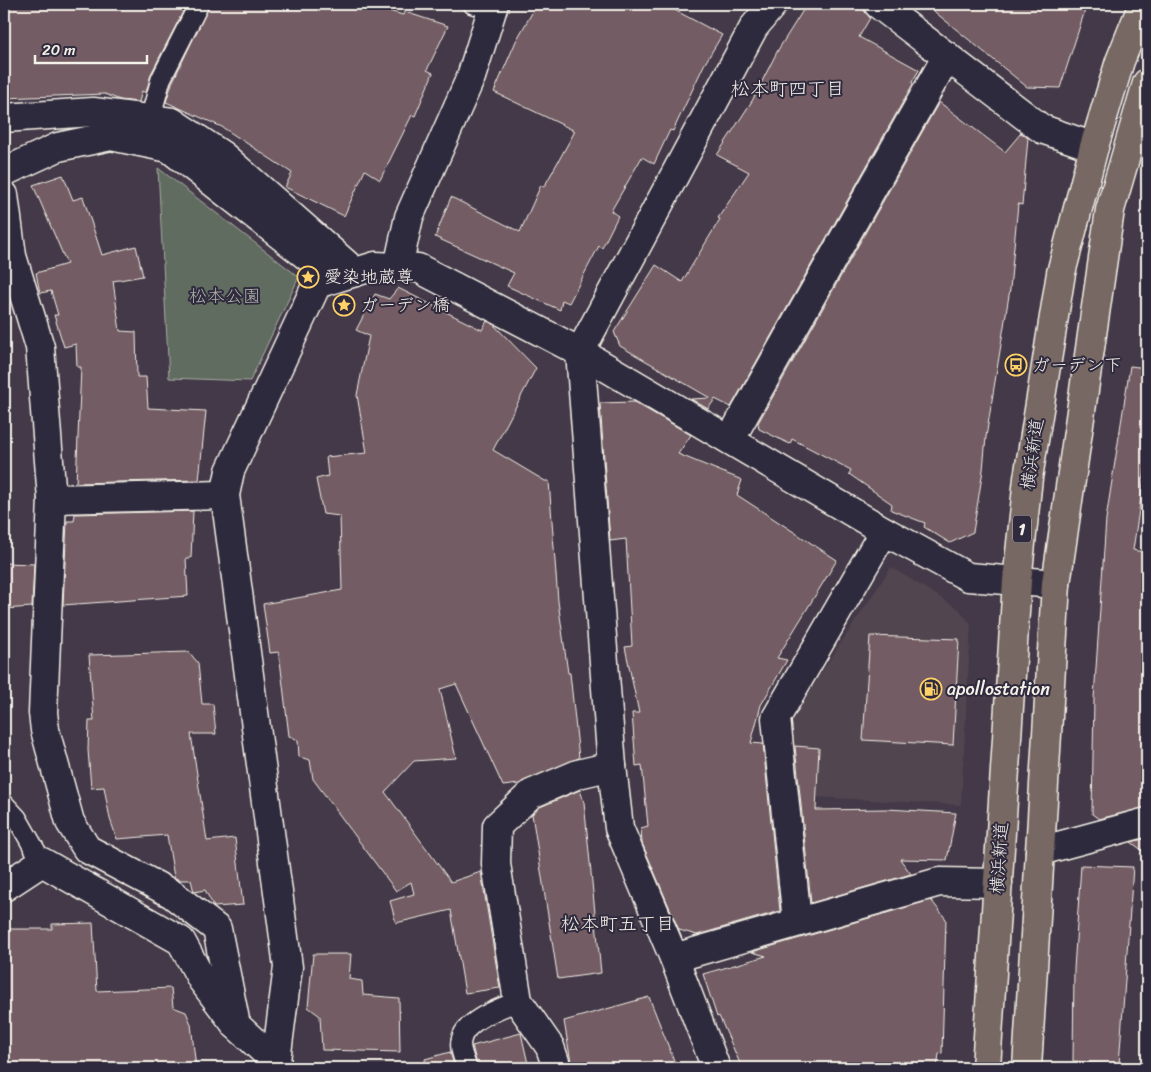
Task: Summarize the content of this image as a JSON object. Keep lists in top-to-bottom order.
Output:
{
  "streets": {
    "highway": ["横浜新道", "1"]
  },
  "districts": ["松本町四丁目", "松本町五丁目"],
  "parks": ["松本公園"],
  "places": {
    "place": ["愛染地蔵尊", "ガーデン橋"],
    "bus stop": ["ガーデン下"],
    "fuel station": ["apollostation"]
  },
  "scale_bar": "20 m"
}
